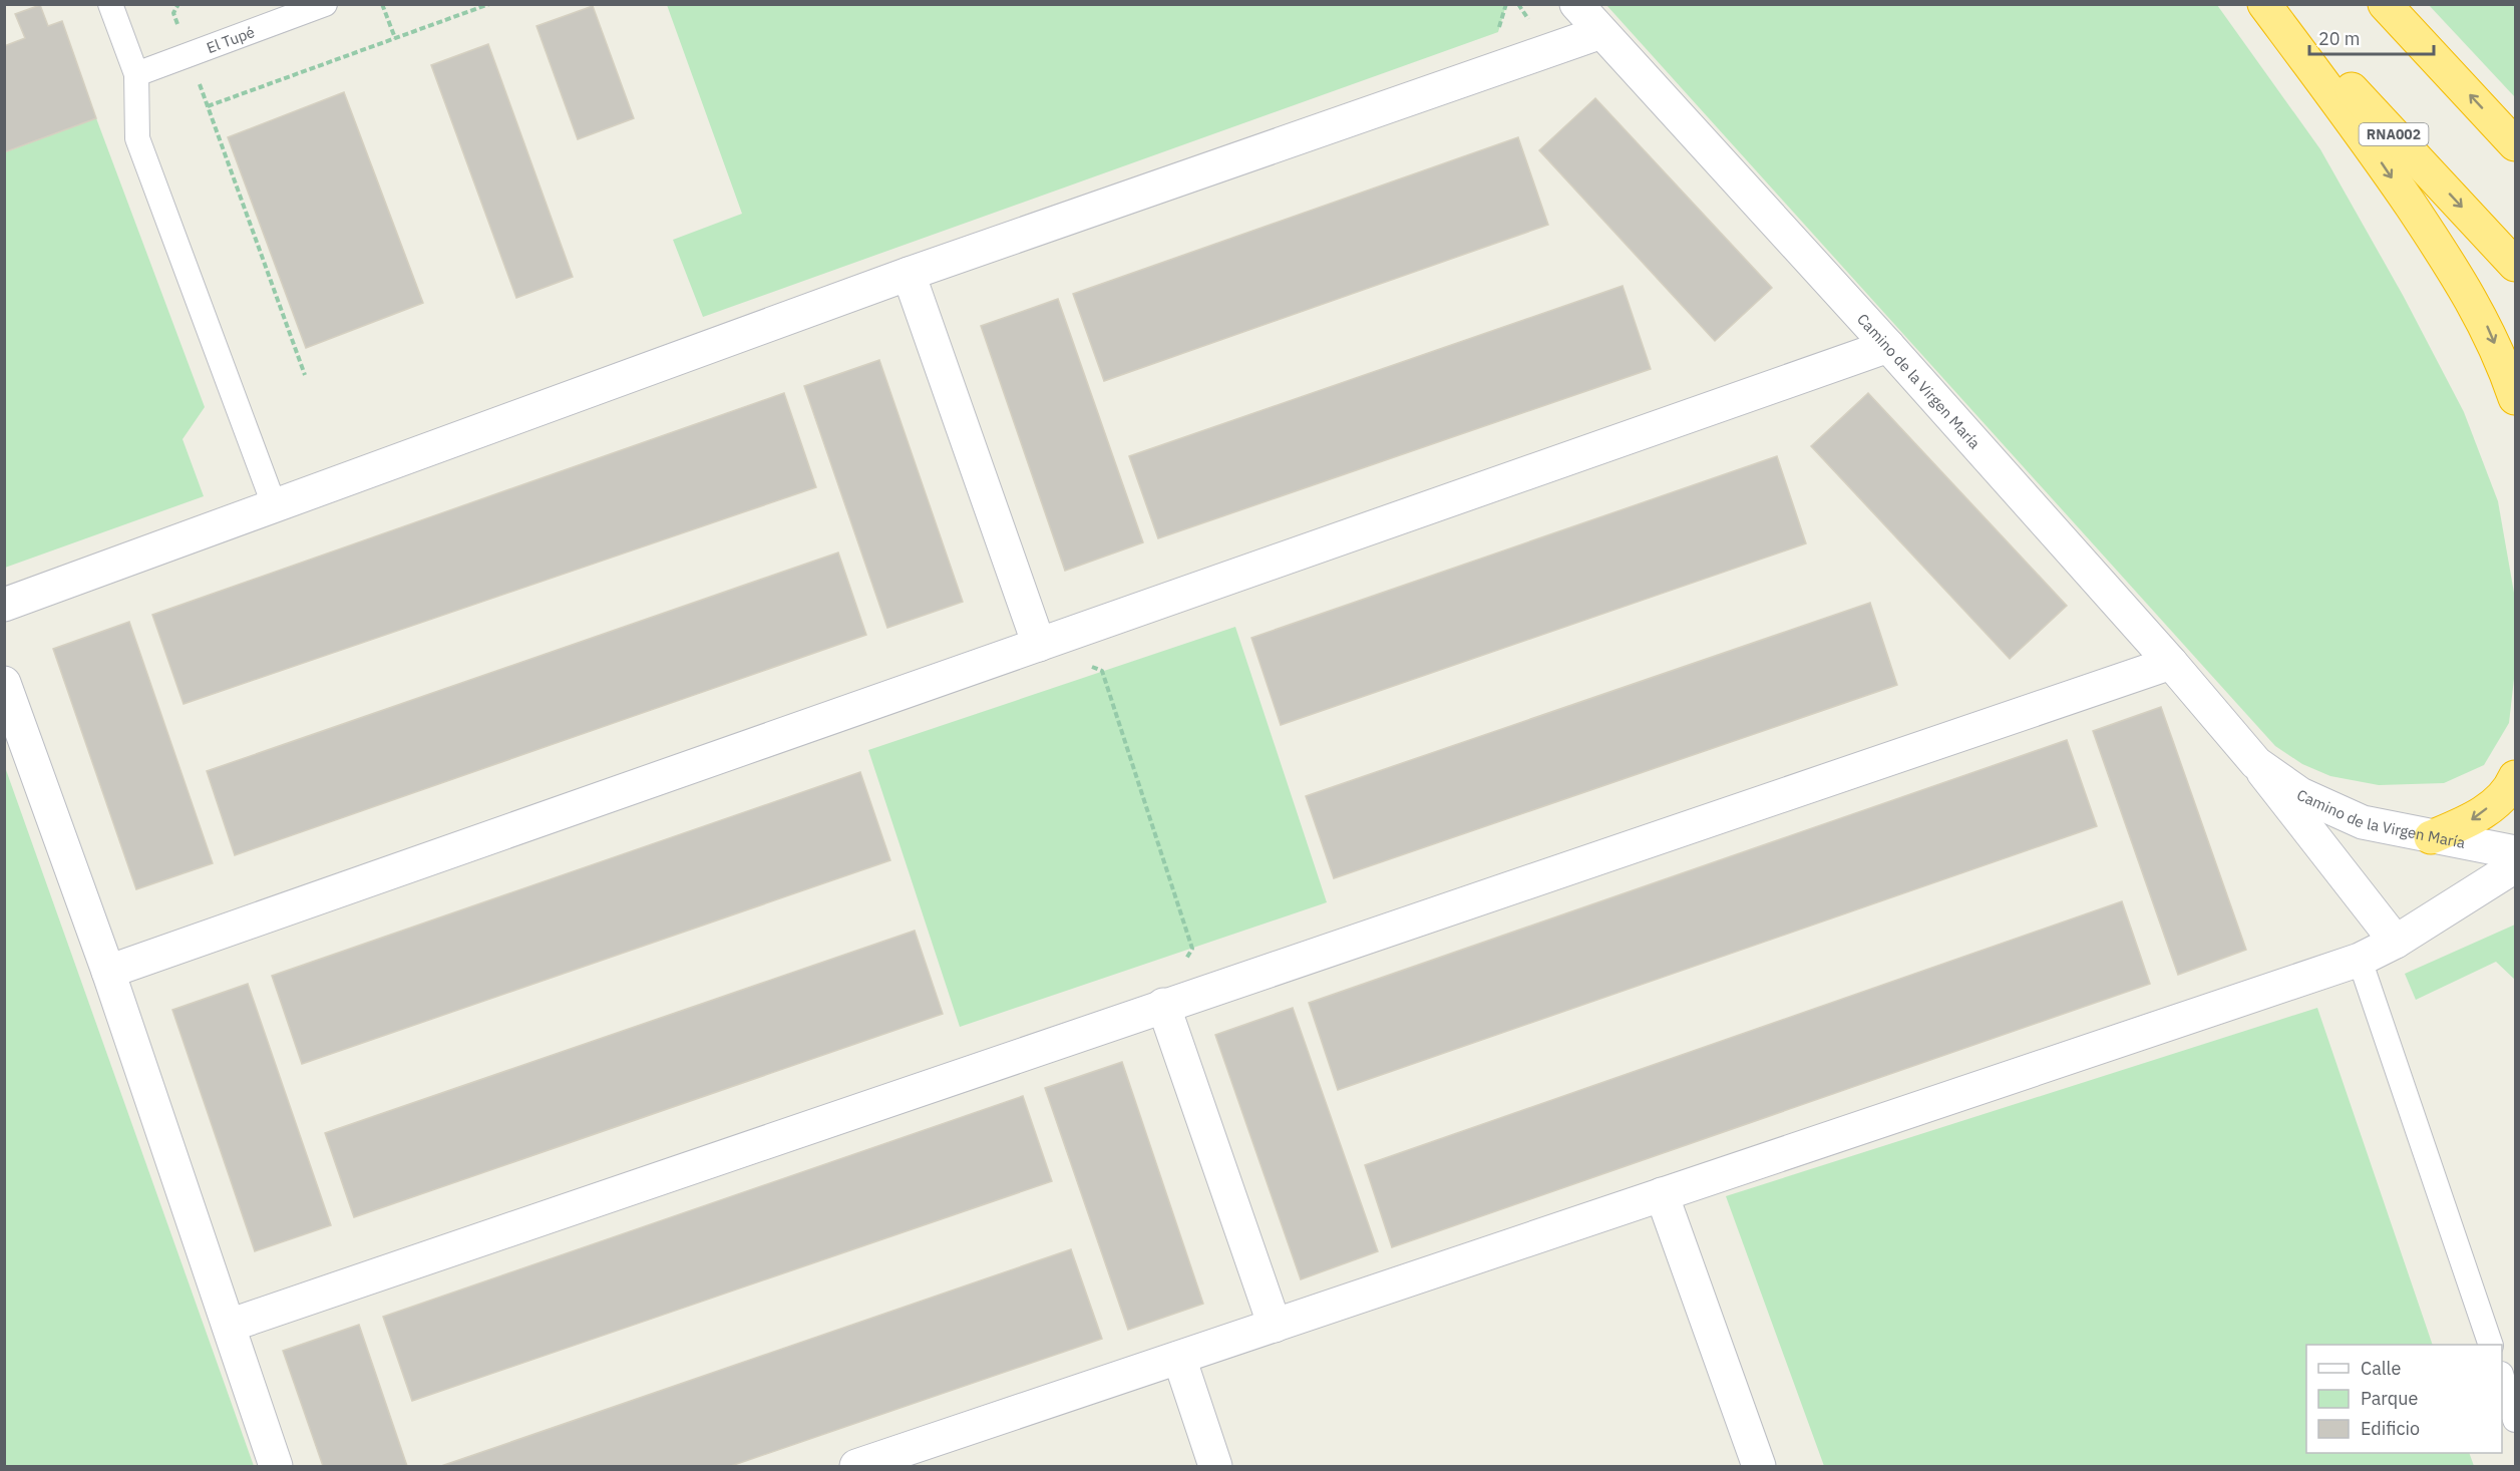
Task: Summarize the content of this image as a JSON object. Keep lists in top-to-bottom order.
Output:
{
  "streets": {
    "highway": ["RNA002"],
    "street": ["Camino de la Virgen María"],
    "lane": ["El Tupé"]
  },
  "legend": ["Calle", "Parque", "Edificio"],
  "scale_bar": "20 m"
}
